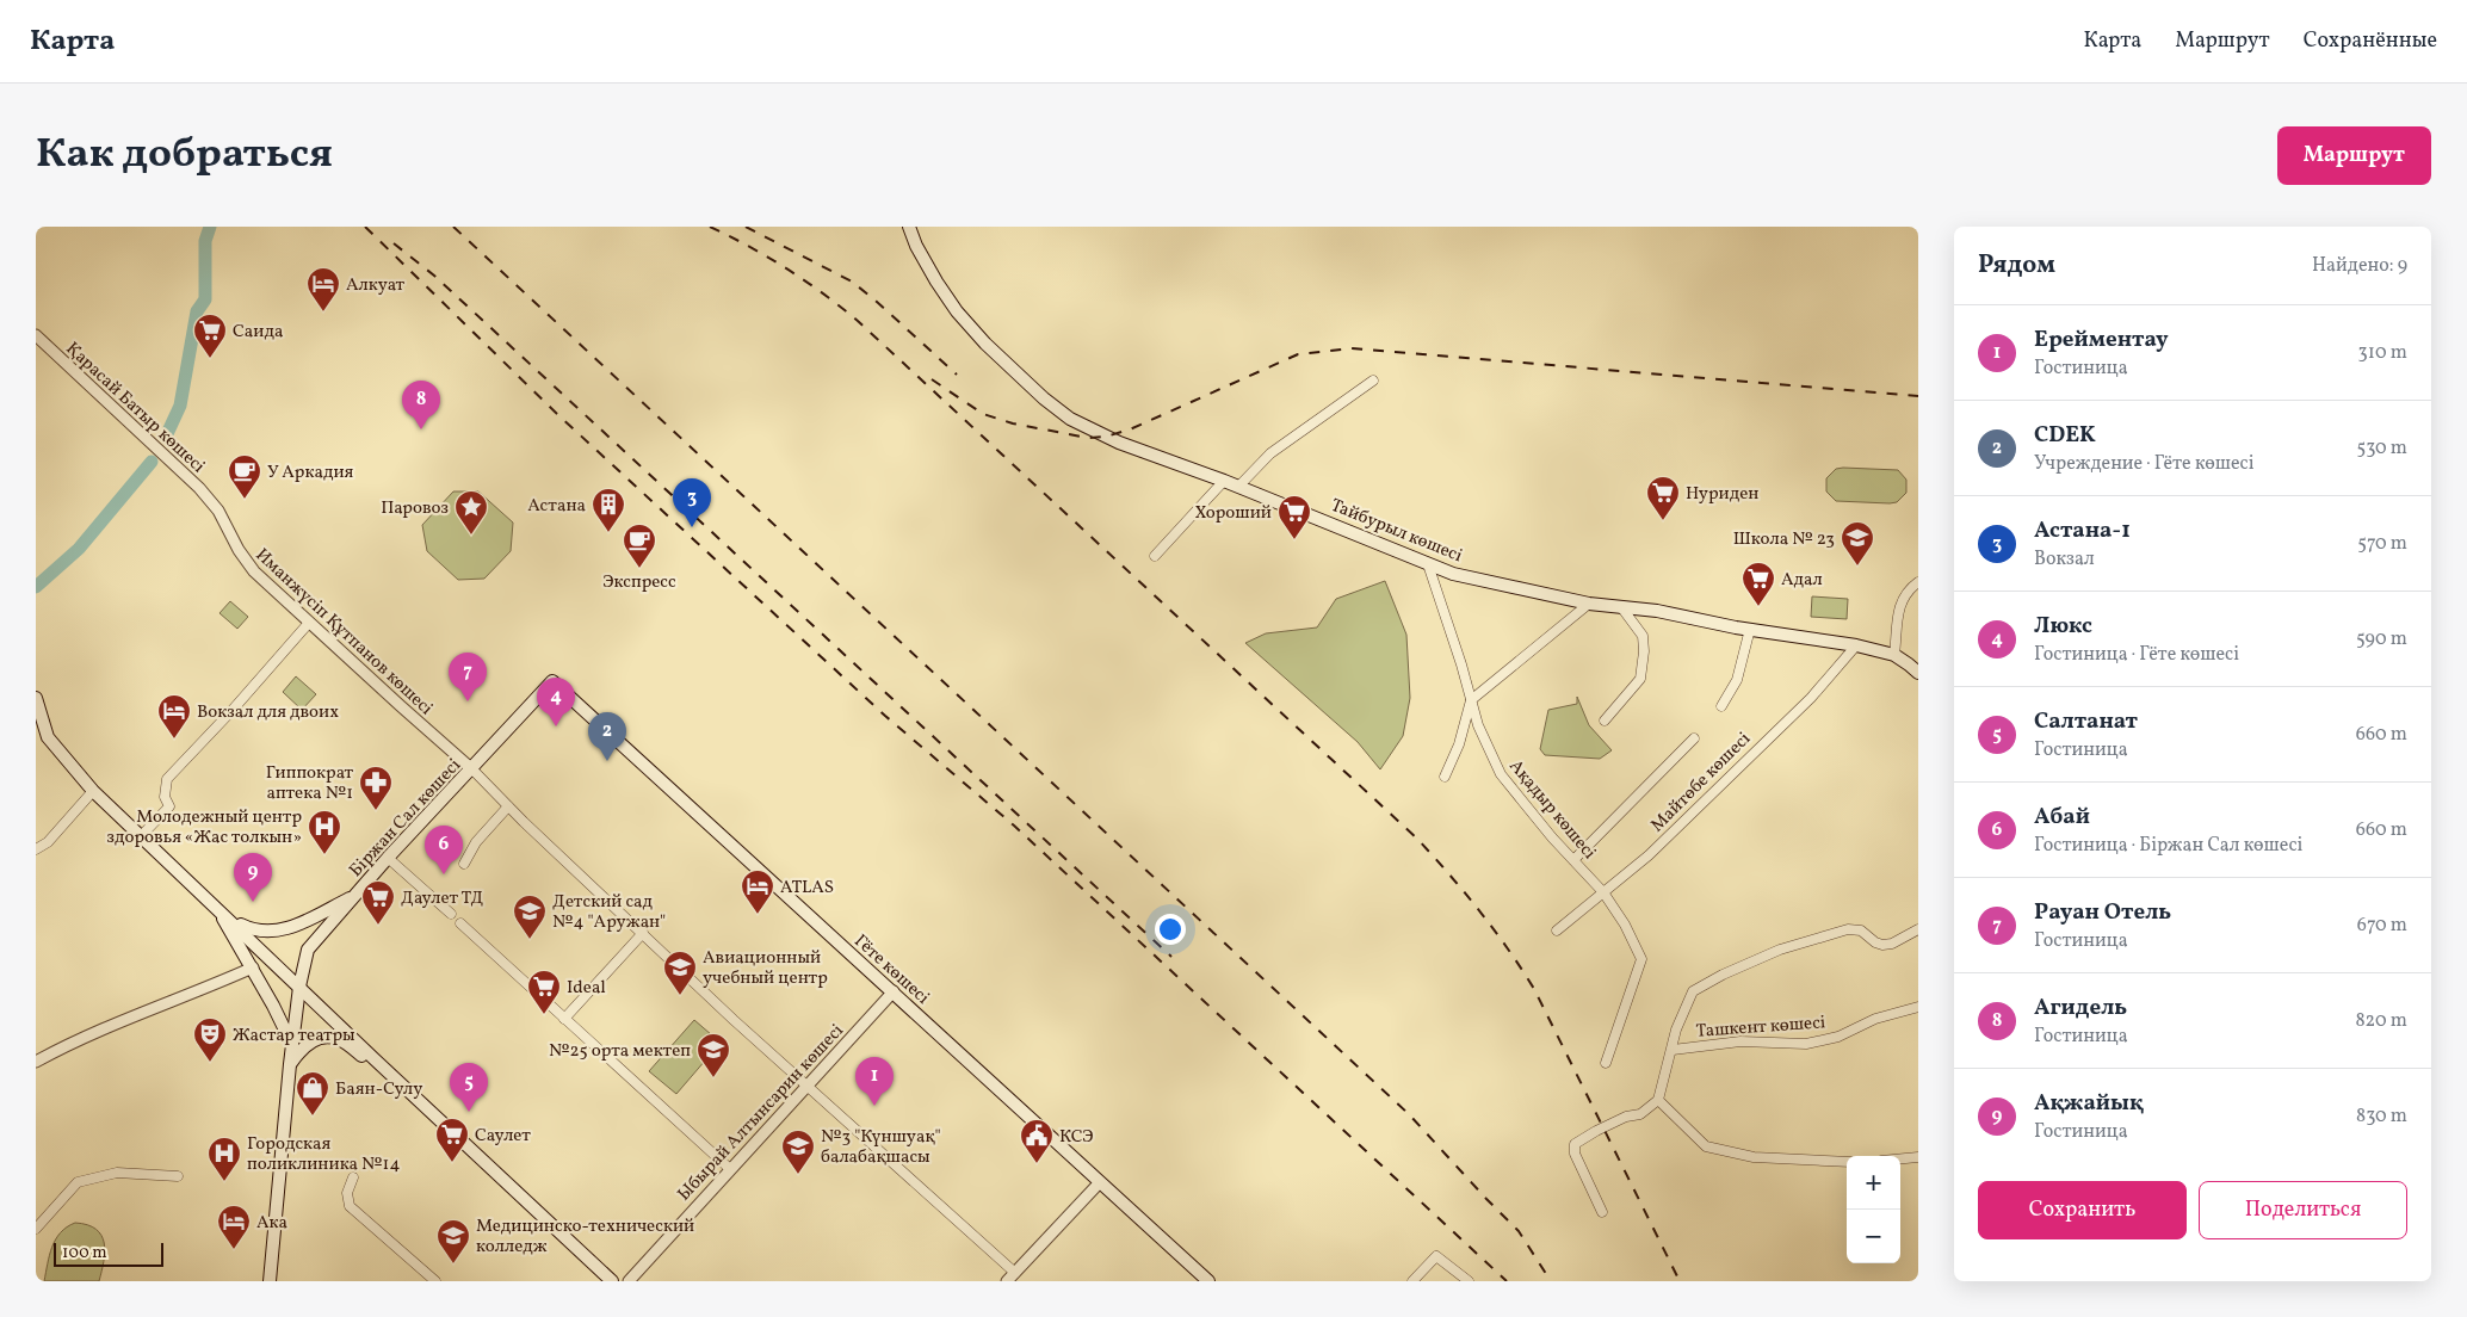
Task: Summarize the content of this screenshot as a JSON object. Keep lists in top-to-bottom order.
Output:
{
  "streets": {
    "main road": ["Тайбурыл көшесі", "Біржан Сал көшесі", "Гёте көшесі"],
    "street": [
      "Қарасай Батыр көшесі",
      "Иманжүсіп Құтпанов көшесі",
      "Майтөбе көшесі",
      "Ақадыр көшесі",
      "Ташкент көшесі",
      "Ыбырай Алтынсарин көшесі"
    ]
  },
  "crossings": [
    ["Қарасай Батыр көшесі", "Иманжүсіп Құтпанов көшесі"],
    ["Тайбурыл көшесі", "Майтөбе көшесі"],
    ["Тайбурыл көшесі", "Ақадыр көшесі"],
    ["Иманжүсіп Құтпанов көшесі", "Біржан Сал көшесі"],
    ["Майтөбе көшесі", "Ақадыр көшесі"],
    ["Біржан Сал көшесі", "Гёте көшесі"],
    ["Гёте көшесі", "Ыбырай Алтынсарин көшесі"]
  ],
  "places": {
    "hotel": [
      "Алкуат",
      "Вокзал для двоих",
      "ATLAS",
      "Ака"
    ],
    "supermarket": [
      "Саида",
      "Нуриден",
      "Хороший",
      "Адал",
      "Даулет ТД",
      "Ideal",
      "Саулет"
    ],
    "cafe": ["У Аркадия", "Экспресс"],
    "building": ["Астана"],
    "place": ["Паровоз"],
    "school or university": [
      "Школа № 23",
      "Детский сад №4 \"Аружан\"",
      "Авиационный учебный центр",
      "№25 орта мектеп",
      "№3 \"Күншуақ\" балабақшасы",
      "Медицинско-технический колледж"
    ],
    "pharmacy": ["Гиппократ аптека №1"],
    "hospital": ["Молодежный центр здоровья «Жас толкын»", "Городская поликлиника №14"],
    "theatre": ["Жастар театры"],
    "shop": ["Баян-Сулу"],
    "public building": ["КСЭ"]
  },
  "scale_bar": "100 m",
  "page": {
    "header": "Карта",
    "nav": ["Карта", "Маршрут", "Сохранённые"],
    "title": "Как добраться",
    "buttons": [
      "Маршрут",
      ["Сохранить", "Поделиться"]
    ],
    "heading": ["Рядом", "Найдено: 9"],
    "list": [
      {
        "mark": "1",
        "name": "Ерейментау",
        "note": "Гостиница",
        "value": "310 m"
      },
      {
        "mark": "2",
        "name": "CDEK",
        "note": "Учреждение · Гёте көшесі",
        "value": "530 m"
      },
      {
        "mark": "3",
        "name": "Астана-1",
        "note": "Вокзал",
        "value": "570 m"
      },
      {
        "mark": "4",
        "name": "Люкс",
        "note": "Гостиница · Гёте көшесі",
        "value": "590 m"
      },
      {
        "mark": "5",
        "name": "Салтанат",
        "note": "Гостиница",
        "value": "660 m"
      },
      {
        "mark": "6",
        "name": "Абай",
        "note": "Гостиница · Біржан Сал көшесі",
        "value": "660 m"
      },
      {
        "mark": "7",
        "name": "Рауан Отель",
        "note": "Гостиница",
        "value": "670 m"
      },
      {
        "mark": "8",
        "name": "Агидель",
        "note": "Гостиница",
        "value": "820 m"
      },
      {
        "mark": "9",
        "name": "Ақжайық",
        "note": "Гостиница",
        "value": "830 m"
      }
    ],
    "pins": [
      "8",
      "3",
      "7",
      "4",
      "2",
      "6",
      "9",
      "1",
      "5"
    ],
    "map_buttons": ["+", "−"],
    "scale": "100 m"
  }
}
